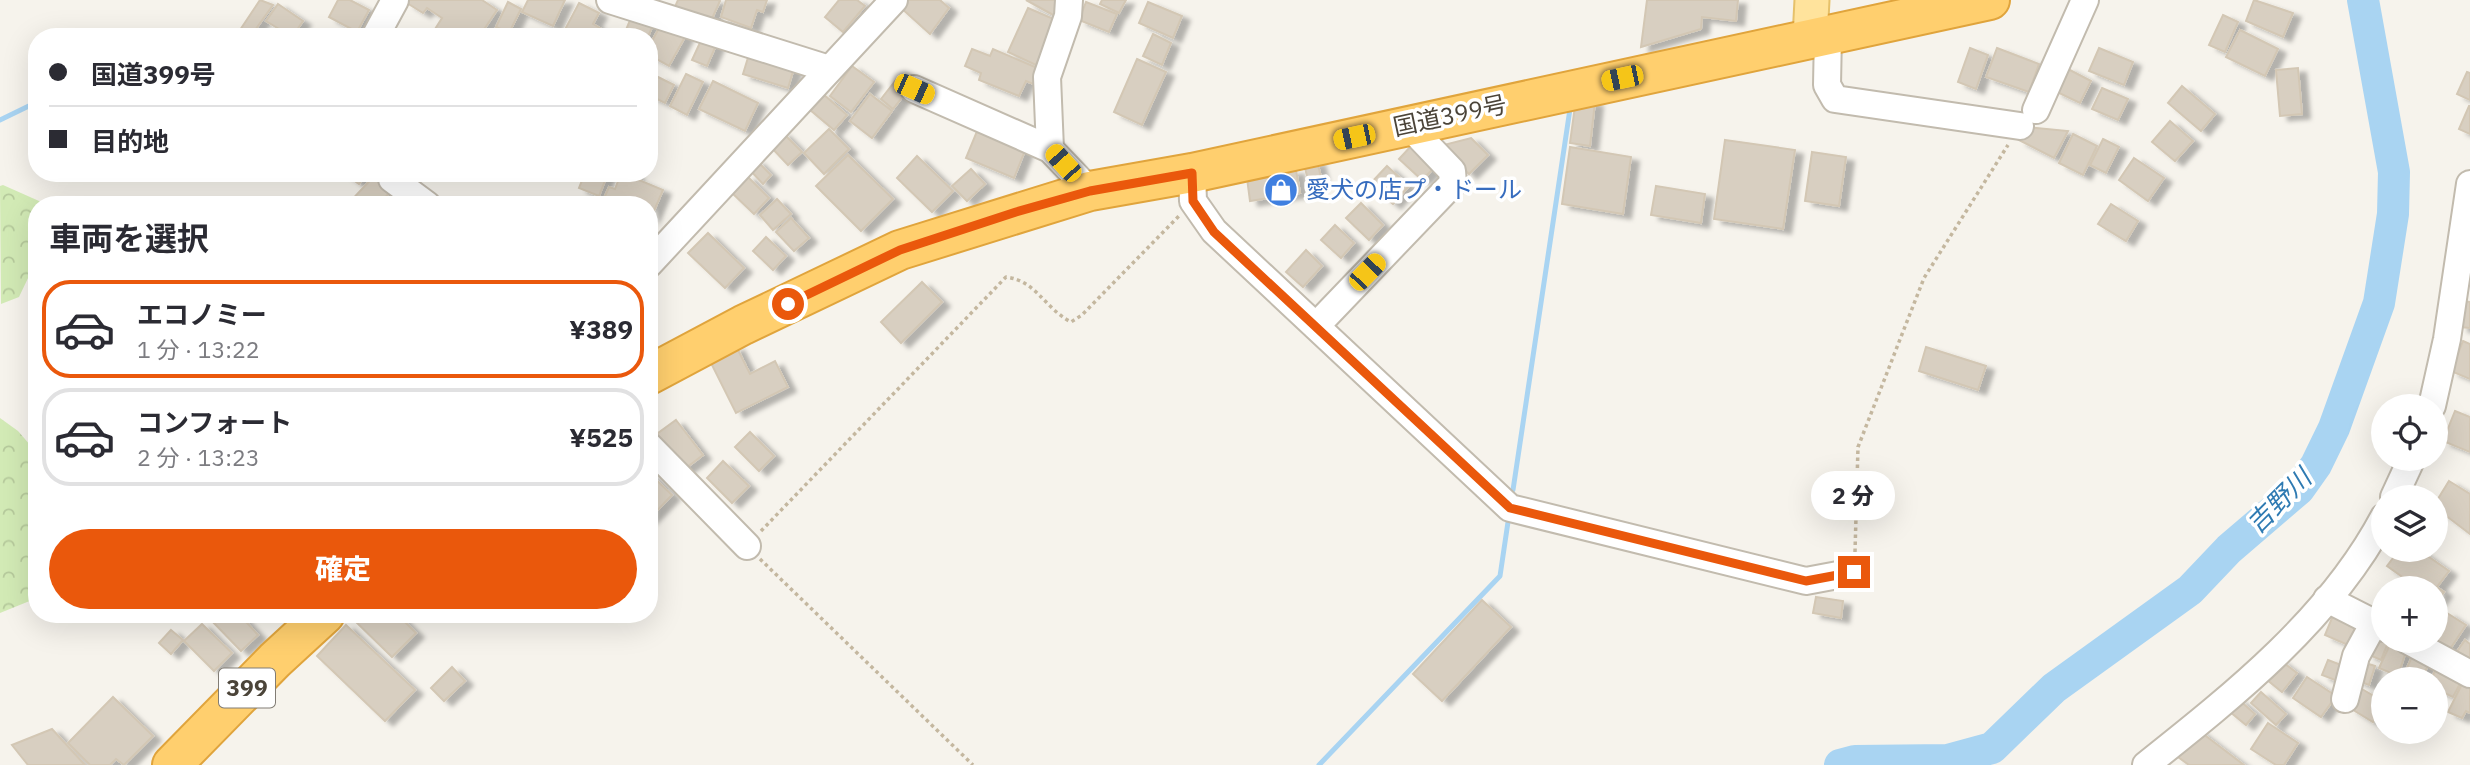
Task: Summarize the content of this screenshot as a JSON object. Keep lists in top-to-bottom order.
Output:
{
  "streets": {
    "highway": ["国道399号", "399"]
  },
  "water": ["吉野川"],
  "places": {
    "shop": ["愛犬の店プ・ドール"]
  },
  "page": {
    "banner": ["国道399号", "目的地"],
    "heading": "車両を選択",
    "list": [
      {
        "name": "エコノミー",
        "note": "1 分 · 13:22",
        "value": "¥389"
      },
      {
        "name": "コンフォート",
        "note": "2 分 · 13:23",
        "value": "¥525"
      }
    ],
    "map_buttons": ["+", "−"],
    "bubble": "2 分",
    "buttons": "確定"
  }
}
